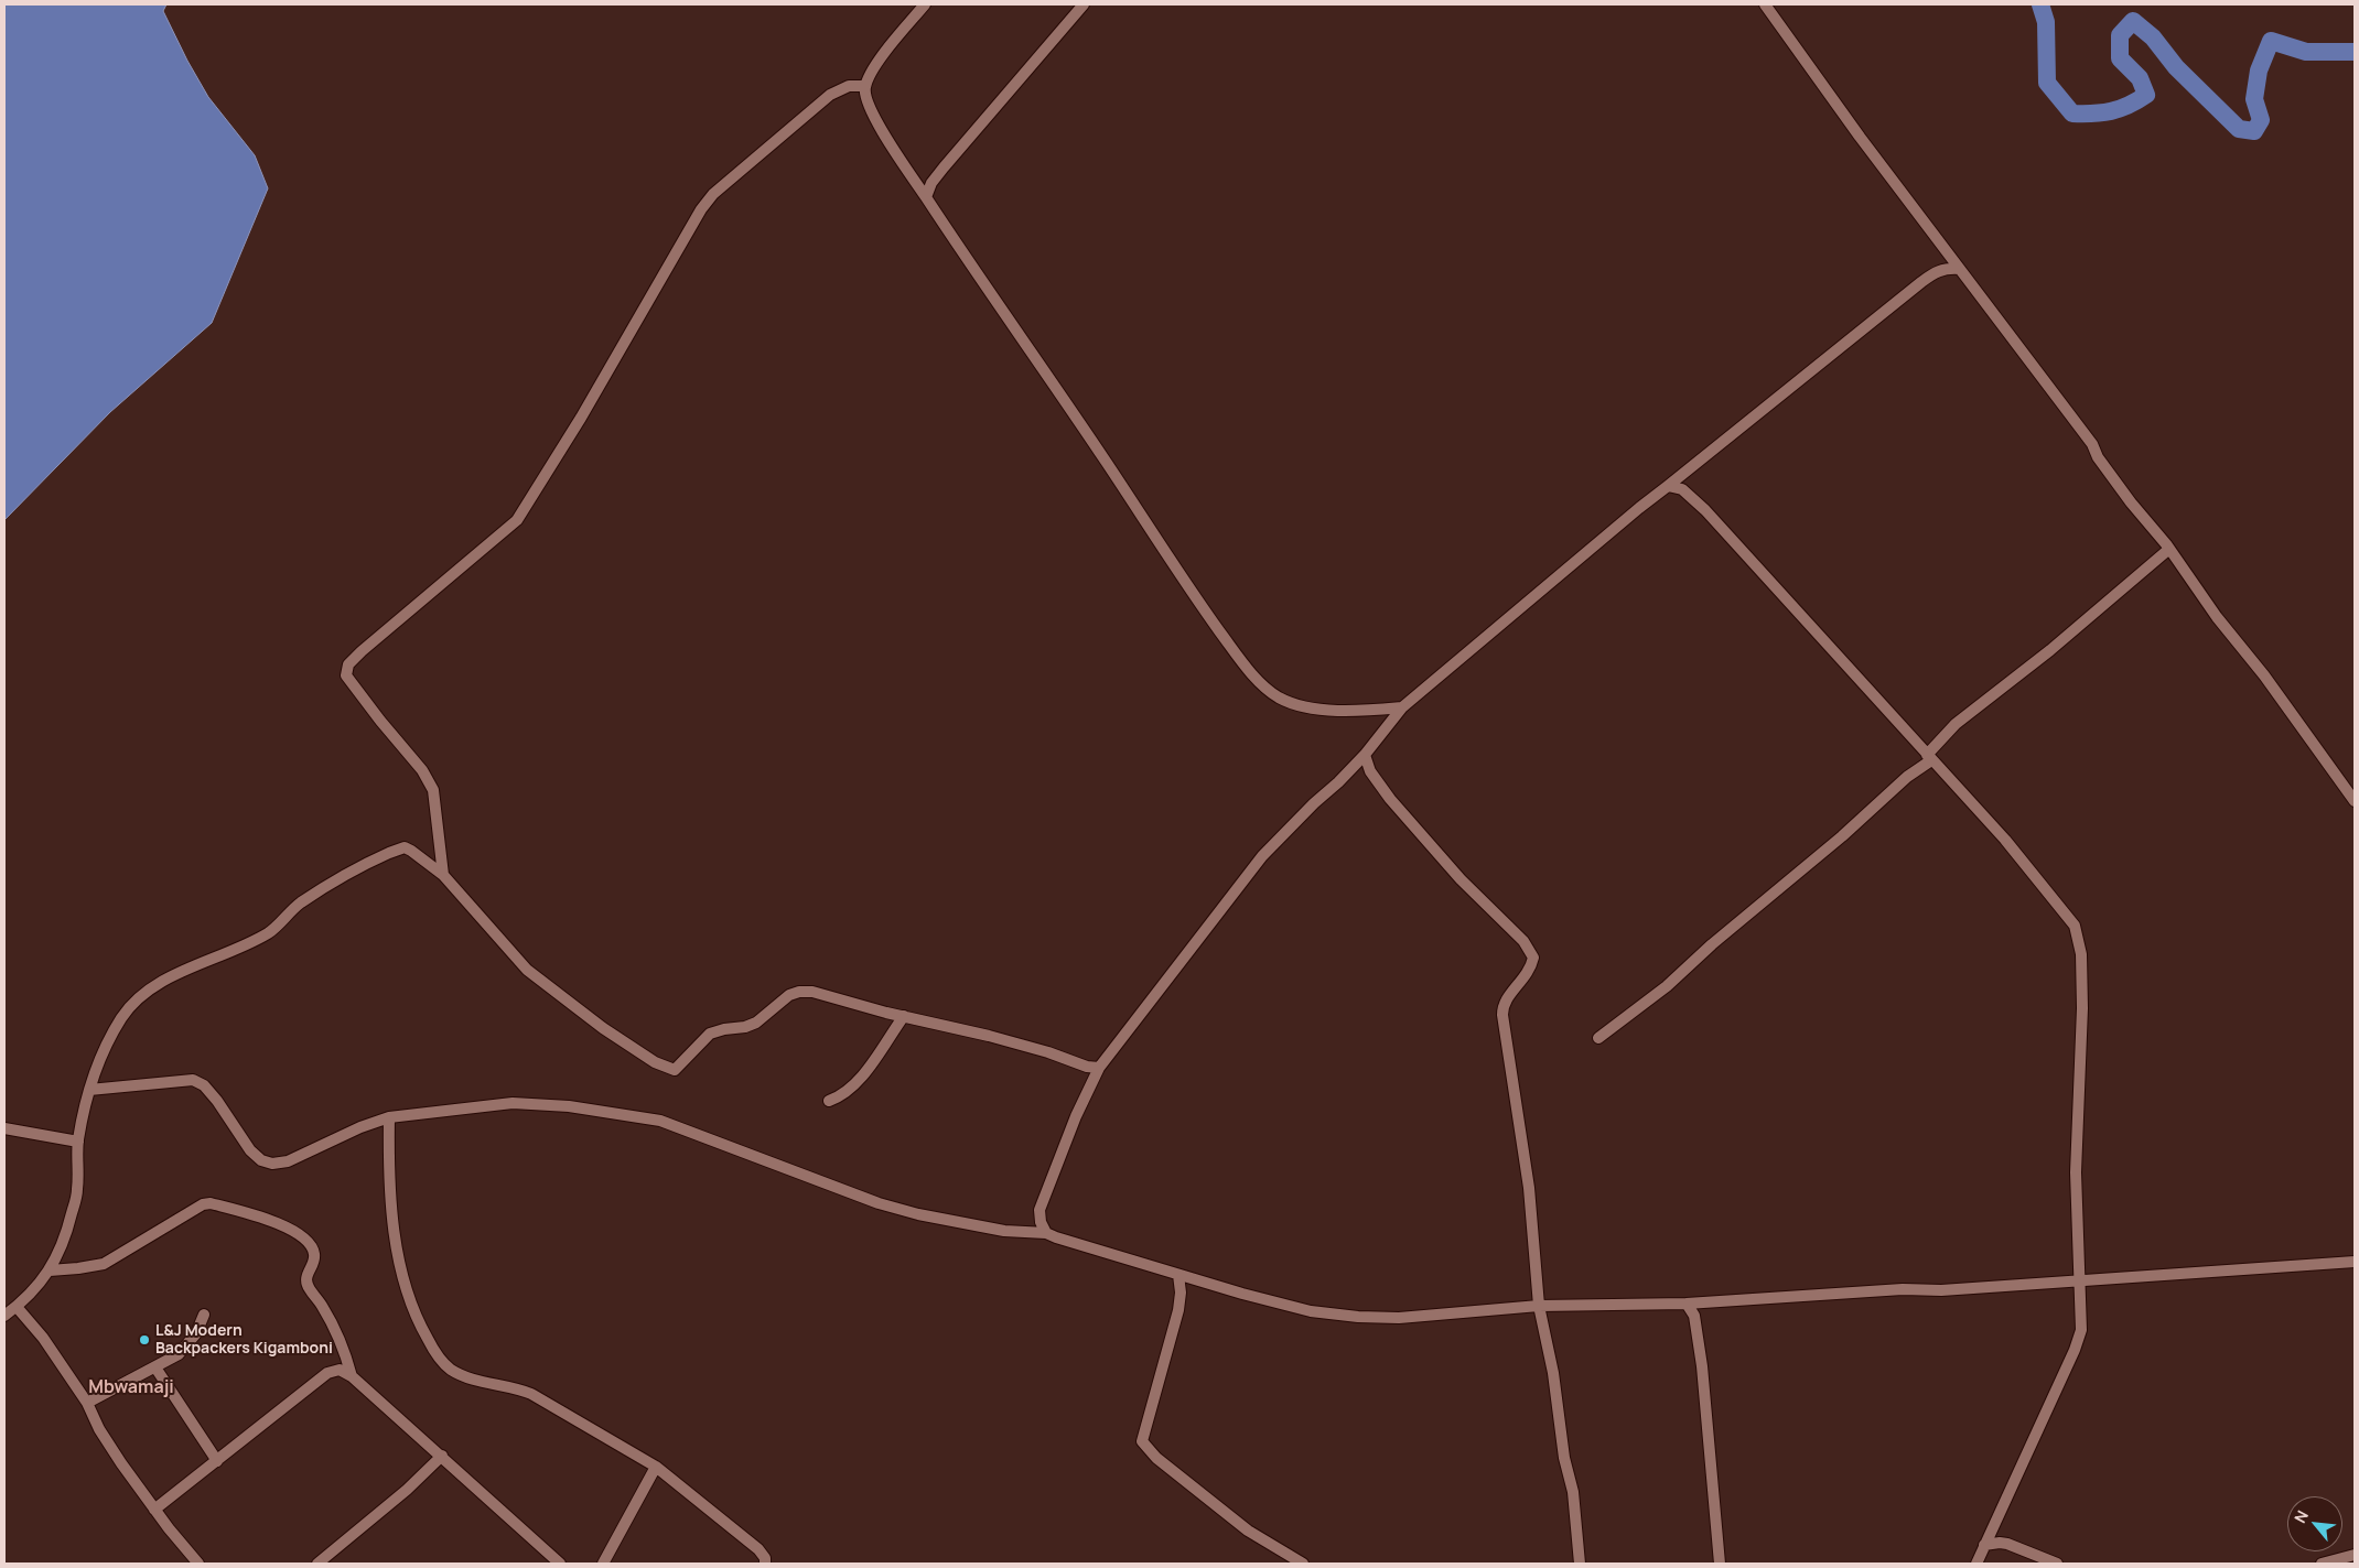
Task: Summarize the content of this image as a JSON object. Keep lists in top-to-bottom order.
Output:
{
  "districts": ["Mbwamaji"],
  "places": ["L&J Modern Backpackers Kigamboni"],
  "north": "top left"
}
